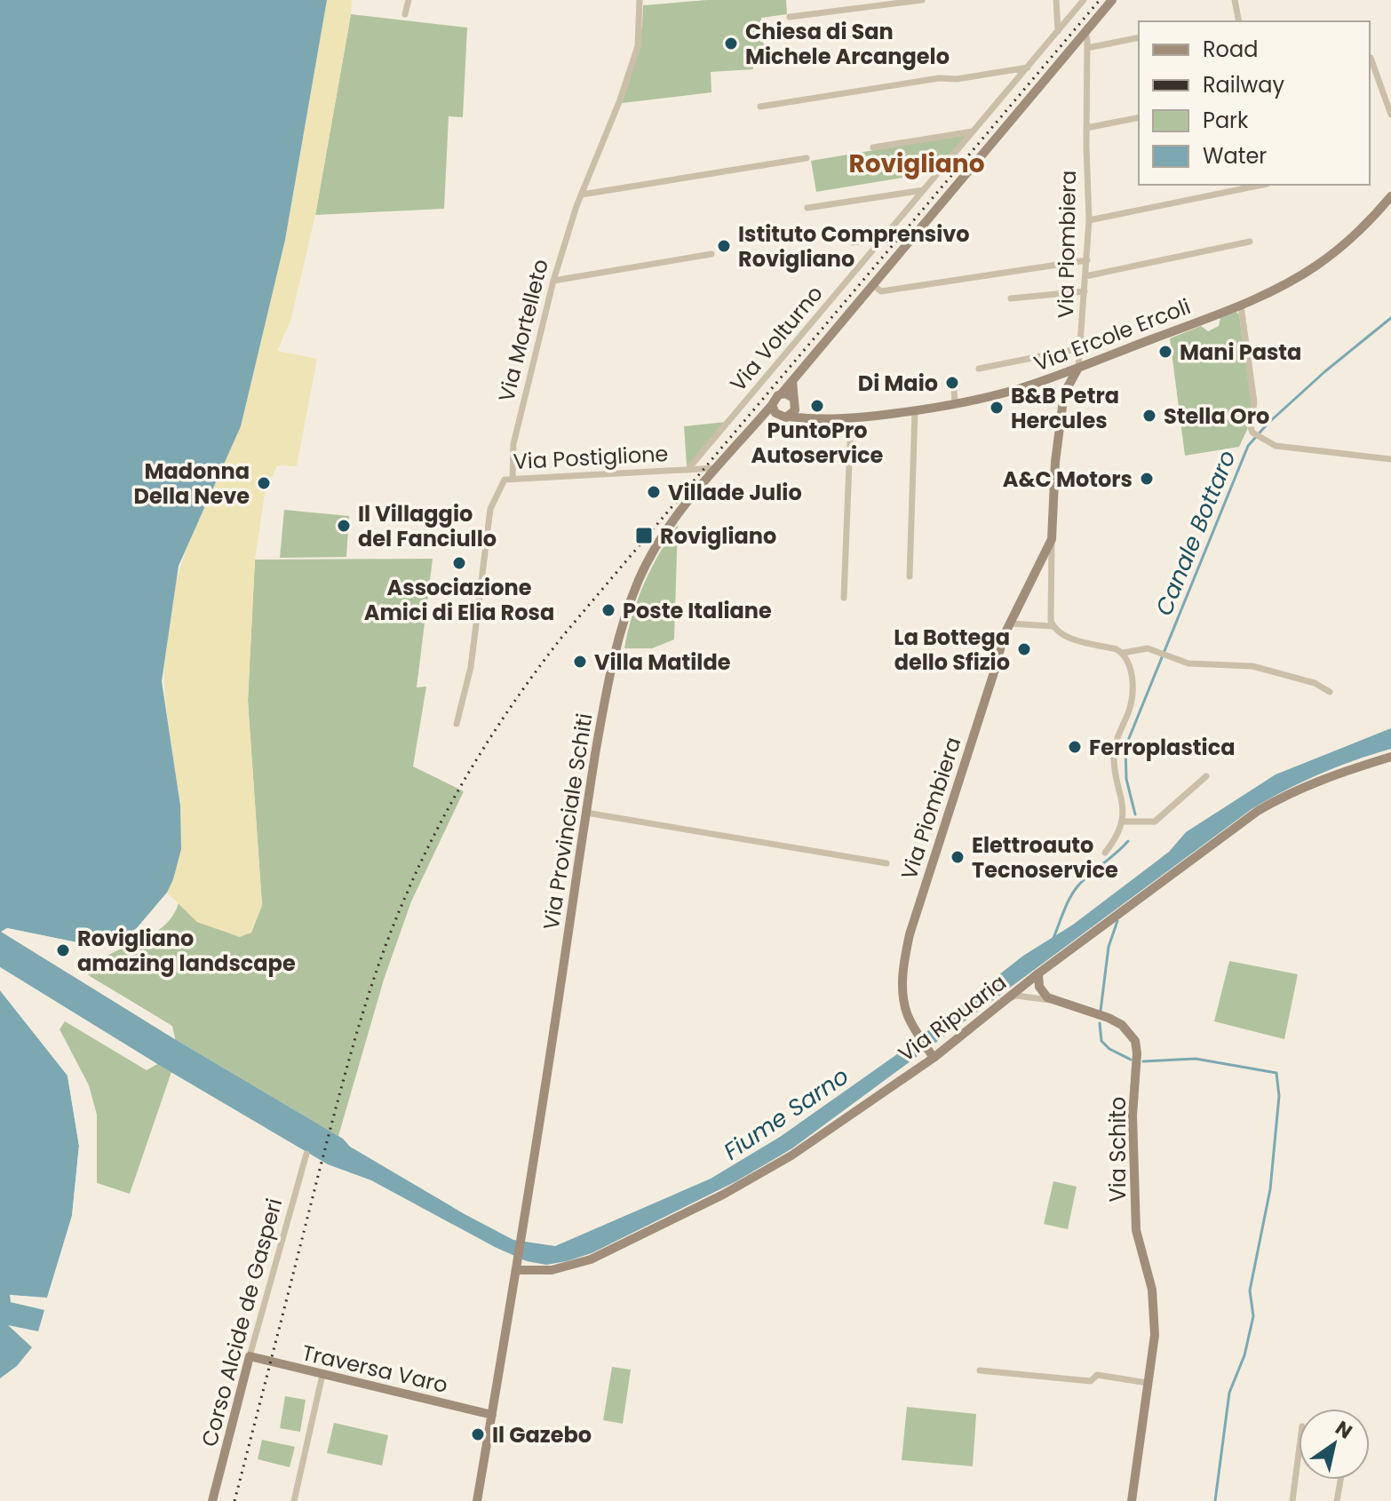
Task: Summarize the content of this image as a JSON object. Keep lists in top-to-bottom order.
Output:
{
  "streets": {
    "street": [
      "Via Piombiera",
      "Via Mortelleto",
      "Via Ercole Ercoli",
      "Via Volturno",
      "Via Postiglione",
      "Via Provinciale Schiti",
      "Via Ripuaria",
      "Via Schito",
      "Corso Alcide de Gasperi",
      "Traversa Varo"
    ]
  },
  "crossings": [
    ["Via Piombiera", "Via Ercole Ercoli"],
    ["Via Piombiera", "Via Provinciale Schiti"],
    ["Via Piombiera", "Via Ripuaria"],
    ["Via Mortelleto", "Via Postiglione"],
    ["Via Ercole Ercoli", "Via Provinciale Schiti"],
    ["Via Volturno", "Via Postiglione"],
    ["Via Postiglione", "Via Provinciale Schiti"],
    ["Via Provinciale Schiti", "Via Ripuaria"],
    ["Via Provinciale Schiti", "Traversa Varo"],
    ["Corso Alcide de Gasperi", "Traversa Varo"]
  ],
  "districts": ["Rovigliano"],
  "water": ["Canale Bottaro", "Fiume Sarno"],
  "places": {
    "other": [
      "Chiesa di San Michele Arcangelo",
      "Istituto Comprensivo Rovigliano",
      "Mani Pasta",
      "Di Maio",
      "PuntoPro Autoservice",
      "B&B Petra Hercules",
      "Stella Oro",
      "A&C Motors",
      "Madonna Della Neve",
      "Villade Julio",
      "Il Villaggio del Fanciullo",
      "Associazione Amici di Elia Rosa",
      "Poste Italiane",
      "La Bottega dello Sfizio",
      "Villa Matilde",
      "Ferroplastica",
      "Elettroauto Tecnoservice",
      "Rovigliano amazing landscape",
      "Il Gazebo"
    ],
    "transit": ["Rovigliano"]
  },
  "legend": [
    "Road",
    "Railway",
    "Park",
    "Water"
  ],
  "north": "top right"
}
